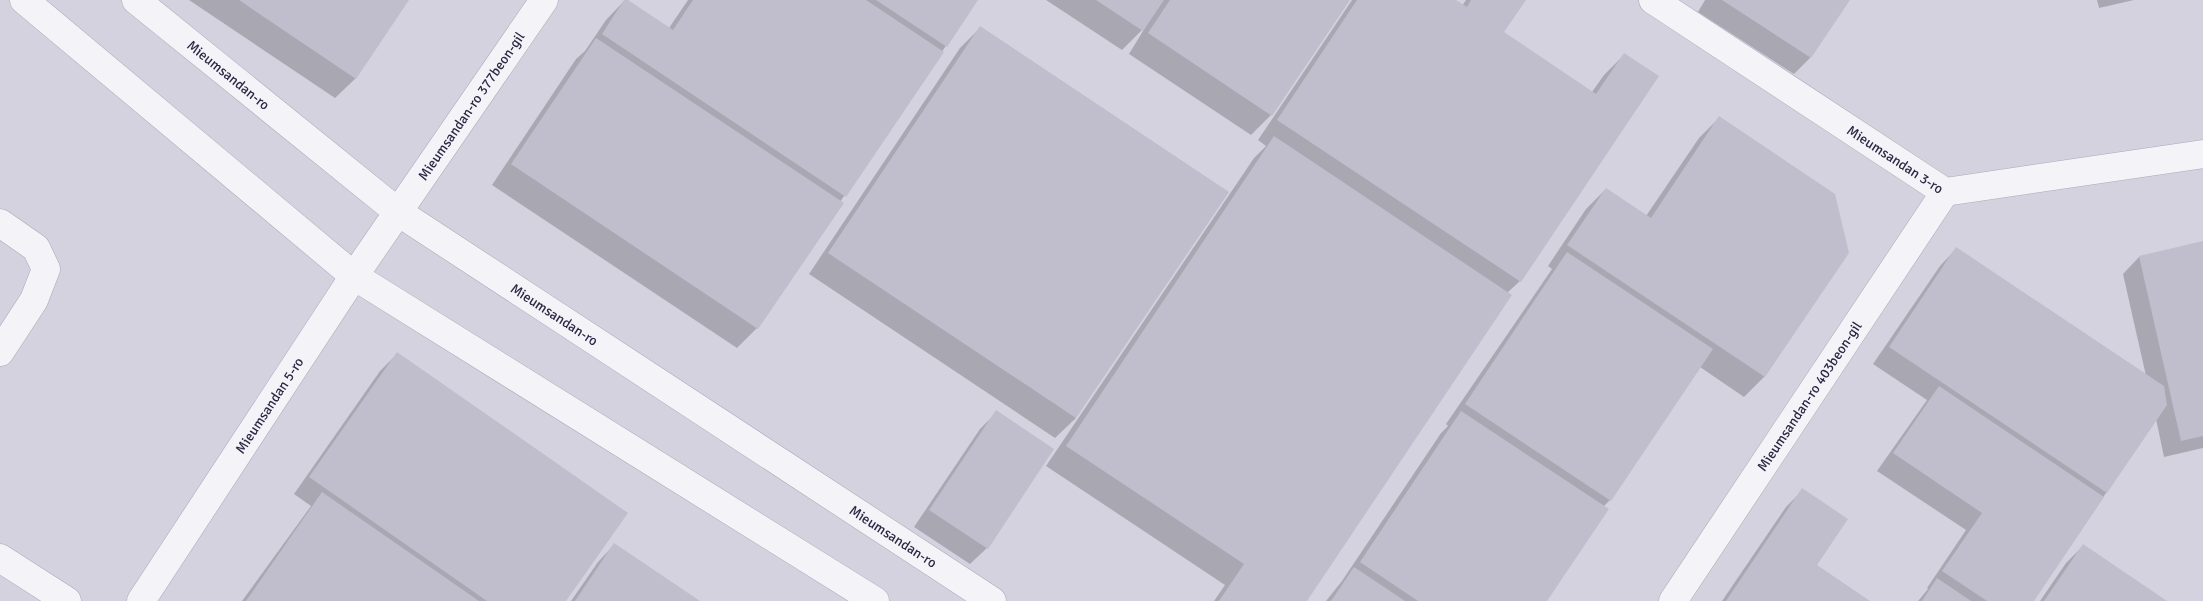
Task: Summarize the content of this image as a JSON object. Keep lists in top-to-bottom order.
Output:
{
  "streets": {
    "street": [
      "Mieumsandan-ro",
      "Mieumsandan-ro 377beon-gil",
      "Mieumsandan 3-ro",
      "Mieumsandan-ro 403beon-gil",
      "Mieumsandan 5-ro"
    ]
  },
  "crossings": [
    ["Mieumsandan-ro", "Mieumsandan-ro 377beon-gil"],
    ["Mieumsandan-ro", "Mieumsandan 5-ro"],
    ["Mieumsandan-ro 377beon-gil", "Mieumsandan 5-ro"],
    ["Mieumsandan 3-ro", "Mieumsandan-ro 403beon-gil"]
  ]
}
